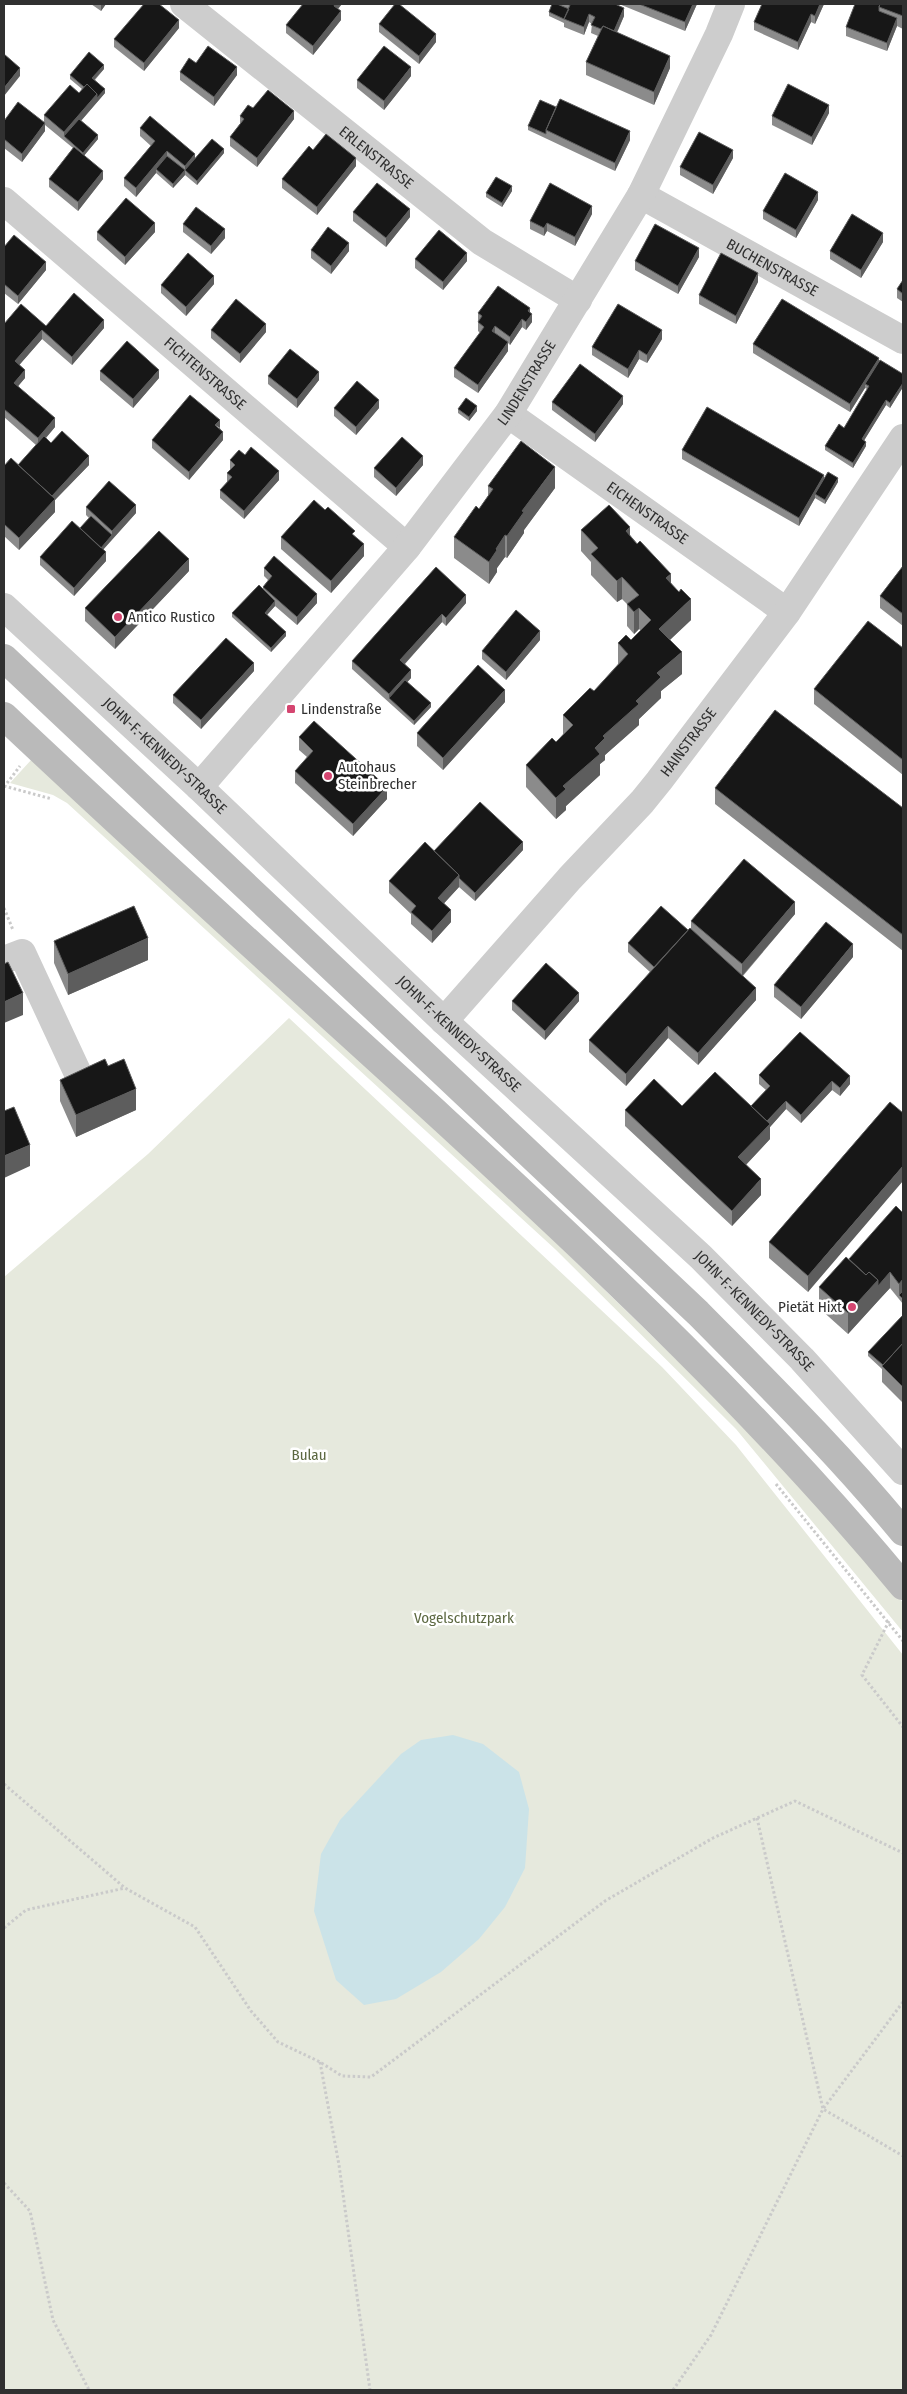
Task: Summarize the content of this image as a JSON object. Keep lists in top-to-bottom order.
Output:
{
  "streets": {
    "street": [
      "ERLENSTRASSE",
      "BUCHENSTRASSE",
      "FICHTENSTRASSE",
      "LINDENSTRASSE",
      "EICHENSTRASSE",
      "HAINSTRASSE",
      "JOHN-F.-KENNEDY-STRASSE"
    ]
  },
  "crossings": [
    ["ERLENSTRASSE", "LINDENSTRASSE"],
    ["BUCHENSTRASSE", "LINDENSTRASSE"],
    ["FICHTENSTRASSE", "LINDENSTRASSE"],
    ["LINDENSTRASSE", "EICHENSTRASSE"],
    ["LINDENSTRASSE", "JOHN-F.-KENNEDY-STRASSE"],
    ["EICHENSTRASSE", "HAINSTRASSE"],
    ["HAINSTRASSE", "JOHN-F.-KENNEDY-STRASSE"]
  ],
  "parks": ["Bulau", "Vogelschutzpark"],
  "places": {
    "other": ["Antico Rustico", "Autohaus Steinbrecher", "Pietät Hixt"],
    "transit": ["Lindenstraße"]
  }
}
